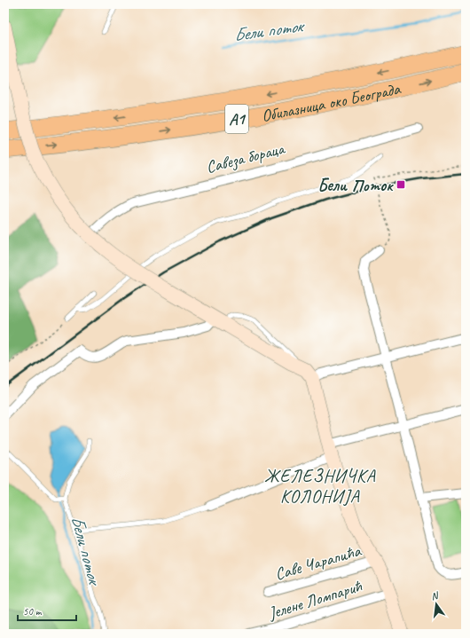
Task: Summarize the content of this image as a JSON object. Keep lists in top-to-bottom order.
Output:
{
  "streets": {
    "highway": ["Обилазница око Београда", "A1"],
    "street": ["Савеза бораца", "Саве Чарапића", "Јелене Ломпарић"]
  },
  "districts": ["ЖЕЛЕЗНИЧКА КОЛОНИЈА"],
  "water": ["Бели поток"],
  "places": {
    "transit": ["Бели Поток"]
  },
  "scale_bar": "50 m",
  "north": "top"
}
